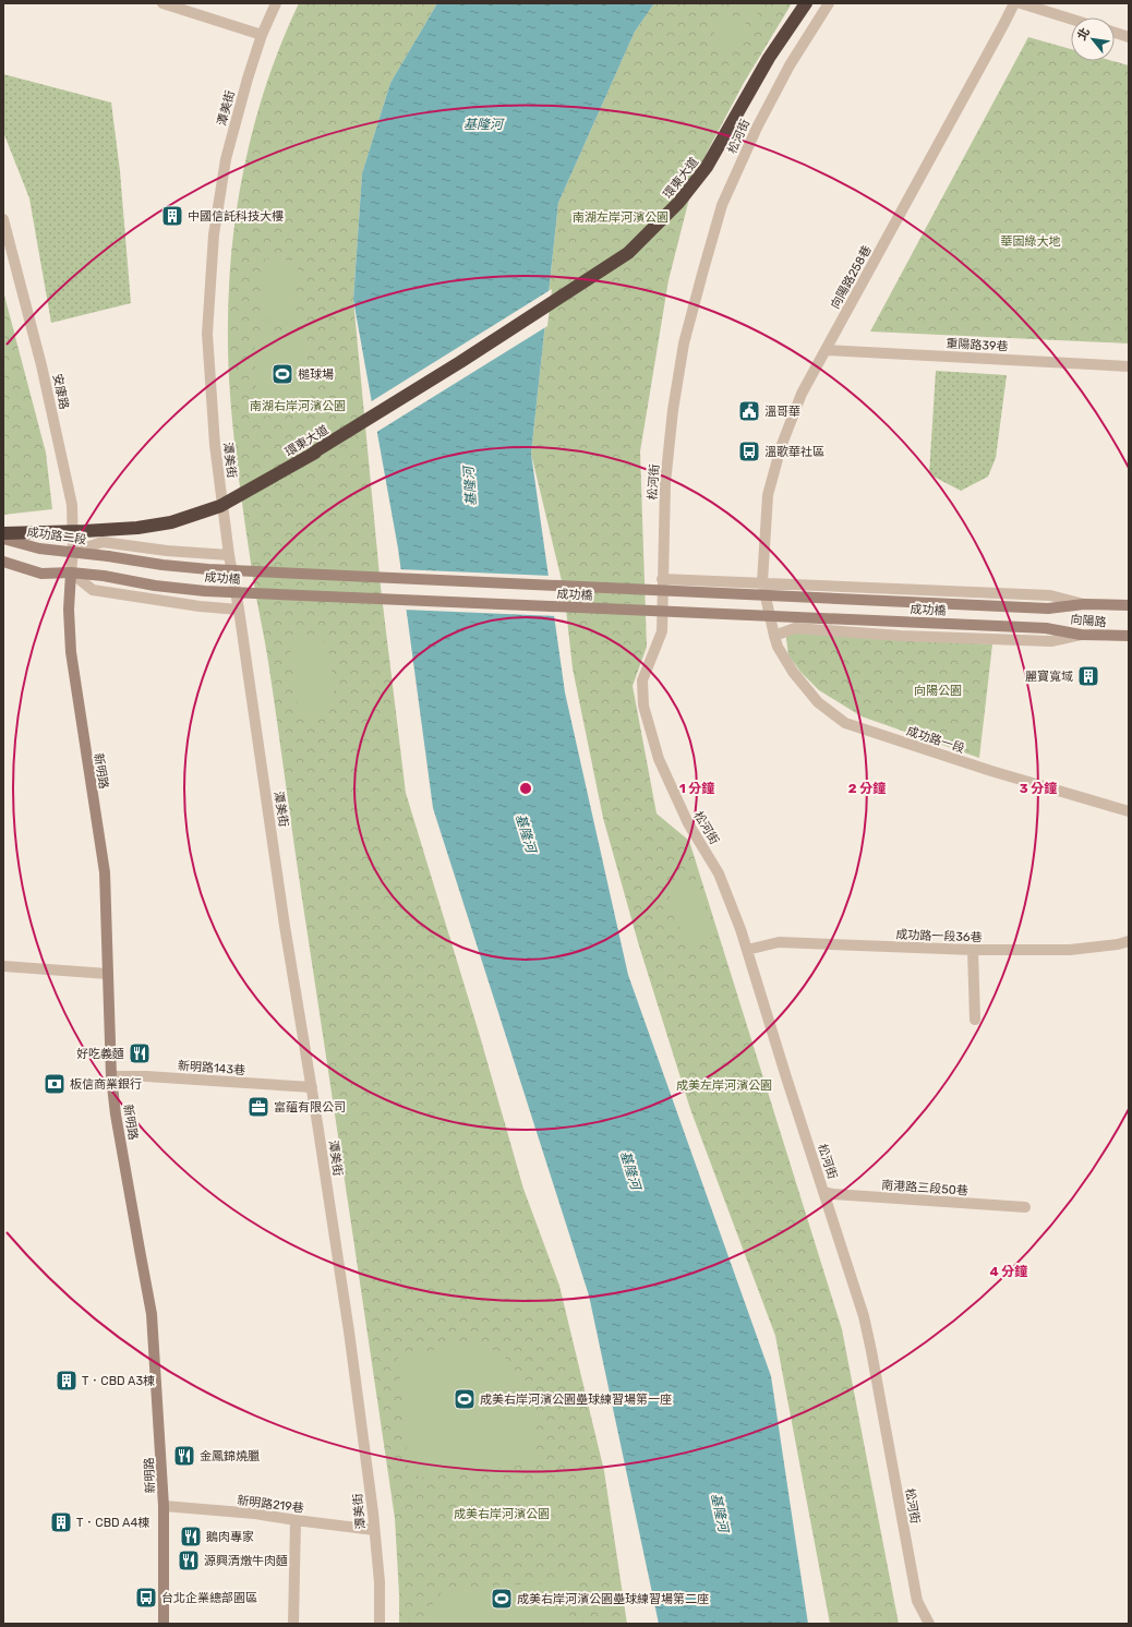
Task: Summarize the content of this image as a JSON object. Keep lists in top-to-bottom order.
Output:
{
  "streets": {
    "highway": ["環東大道"],
    "main road": [
      "成功路二段",
      "成功橋",
      "向陽路",
      "新明路"
    ],
    "street": [
      "潭美街",
      "松河街",
      "向陽路258巷",
      "重陽路39巷",
      "安康路",
      "成功路一段",
      "成功路一段36巷",
      "新明路143巷",
      "南港路三段50巷",
      "新明路219巷"
    ]
  },
  "crossings": [
    ["潭美街", "新明路143巷"],
    ["潭美街", "新明路219巷"],
    ["松河街", "成功路一段36巷"],
    ["松河街", "南港路三段50巷"],
    ["向陽路258巷", "重陽路39巷"],
    ["向陽路258巷", "成功路一段"],
    ["安康路", "成功路二段"],
    ["安康路", "成功橋"],
    ["安康路", "新明路"],
    ["成功路二段", "成功橋"],
    ["成功橋", "向陽路"],
    ["成功橋", "新明路"],
    ["新明路", "新明路143巷"],
    ["新明路", "新明路219巷"]
  ],
  "water": ["基隆河"],
  "parks": [
    "南湖左岸河濱公園",
    "華固綠大地",
    "南湖右岸河濱公園",
    "向陽公園",
    "成美左岸河濱公園",
    "成美右岸河濱公園"
  ],
  "places": {
    "building": [
      "中國信託科技大樓",
      "麗寶寬域",
      "T．CBD A3棟",
      "T．CBD A4棟"
    ],
    "sports": ["槌球場", "成美右岸河濱公園壘球練習場第一座", "成美右岸河濱公園壘球練習場第二座"],
    "public building": ["溫哥華"],
    "bus stop": ["溫歌華社區", "台北企業總部園區"],
    "restaurant": [
      "好吃義麵",
      "金鳳錦燒臘",
      "鵝肉專家",
      "源興清燉牛肉麵"
    ],
    "bank": ["板信商業銀行"],
    "office": ["富蘊有限公司"]
  },
  "north": "top left",
  "rings": [
    "1 分鐘",
    "2 分鐘",
    "3 分鐘",
    "4 分鐘"
  ]
}
